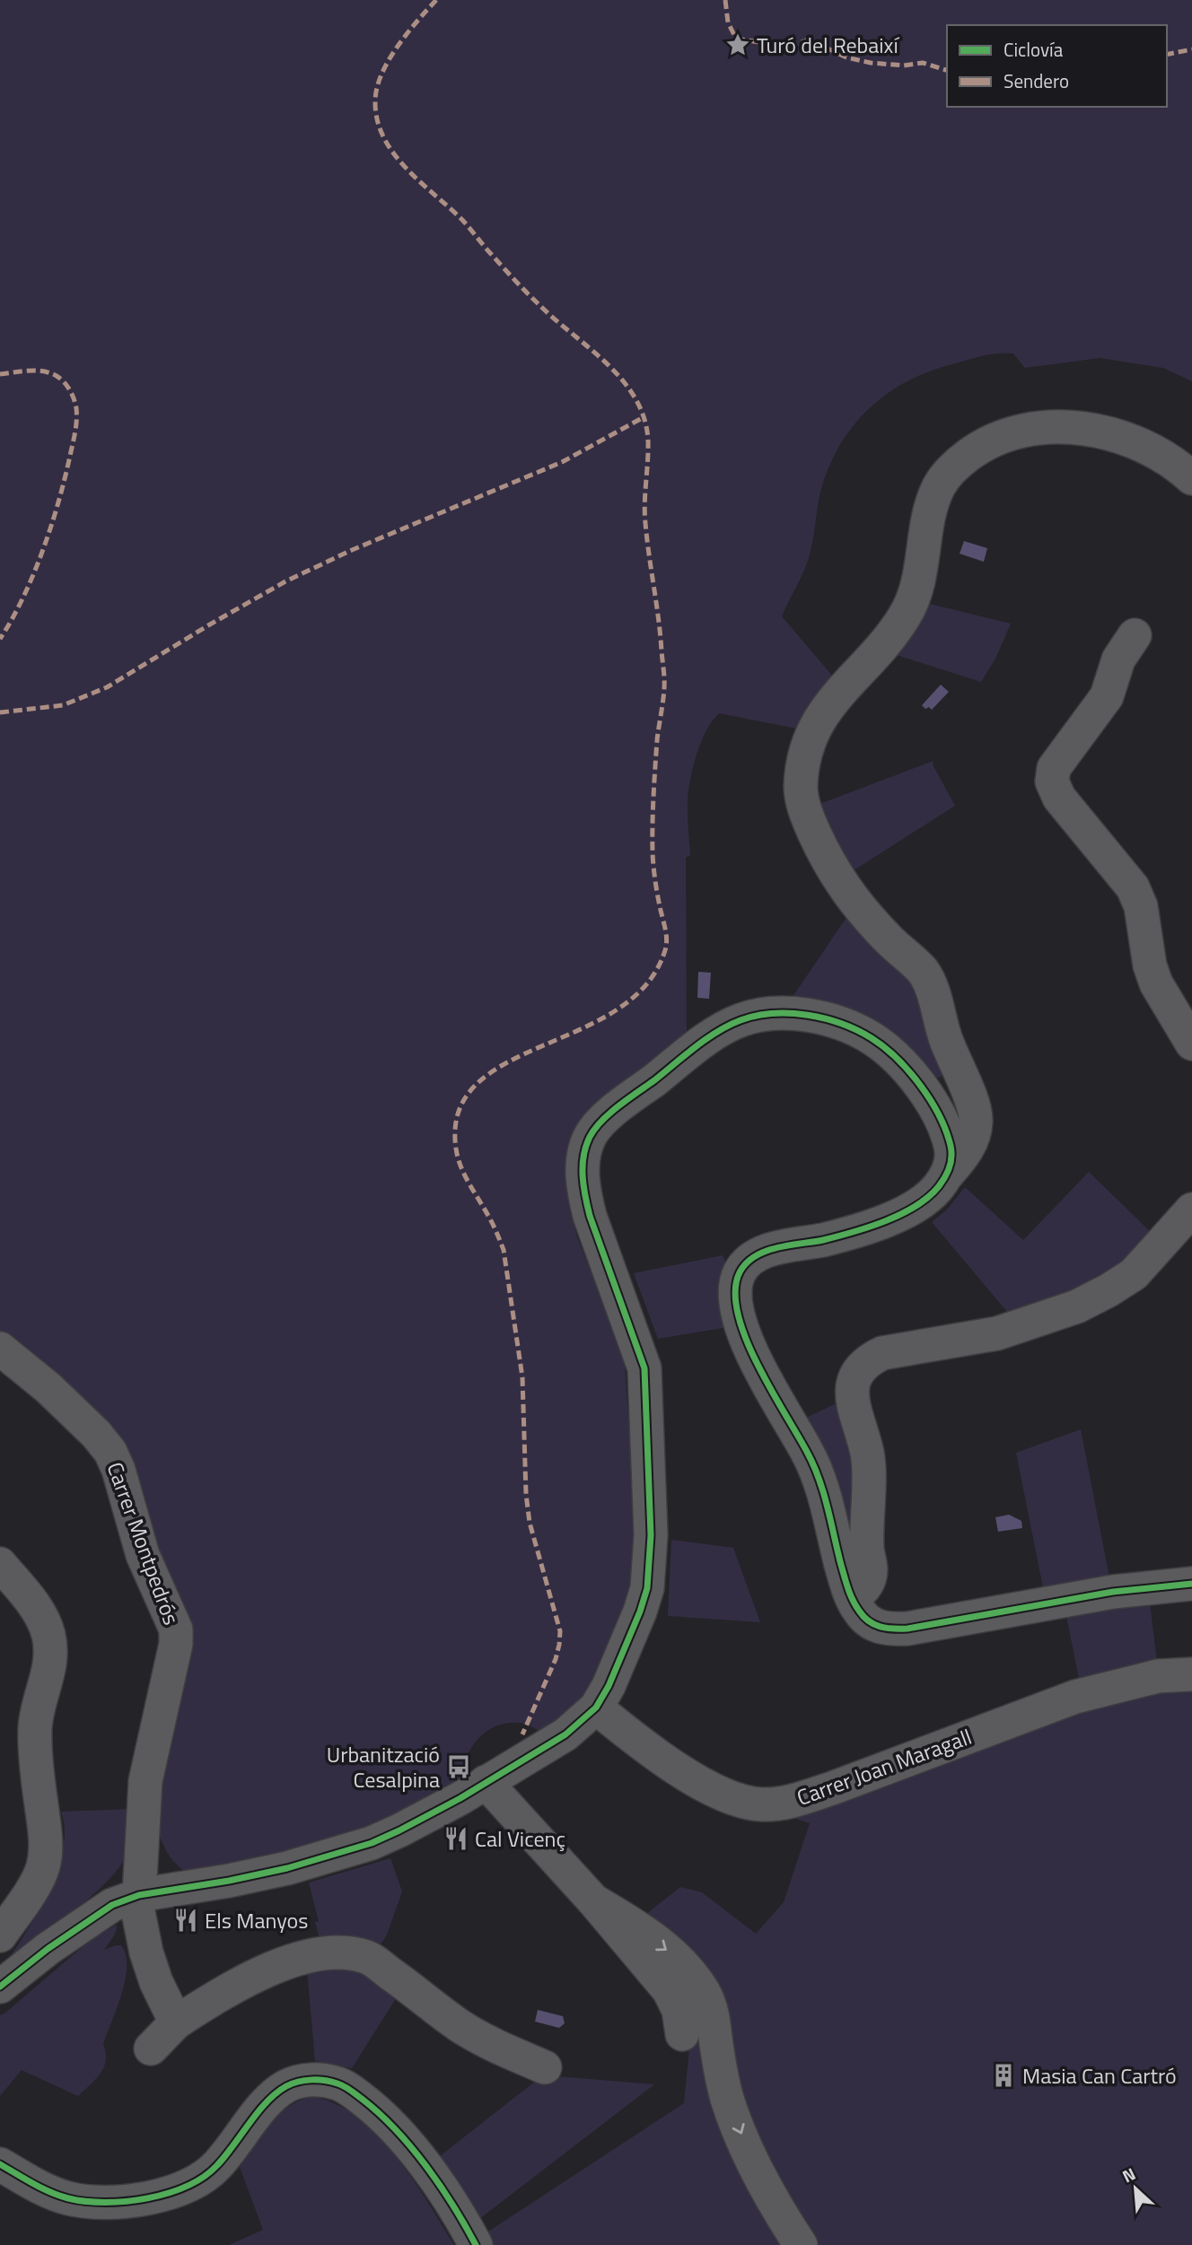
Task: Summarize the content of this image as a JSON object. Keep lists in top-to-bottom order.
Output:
{
  "streets": {
    "street": ["Carrer Montpedrós", "Carrer Joan Maragall"]
  },
  "places": {
    "place": ["Turó del Rebaixí"],
    "bus stop": ["Urbanització Cesalpina"],
    "restaurant": ["Cal Vicenç", "Els Manyos"],
    "building": ["Masia Can Cartró"]
  },
  "legend": ["Ciclovía", "Sendero"],
  "north": "top left"
}
